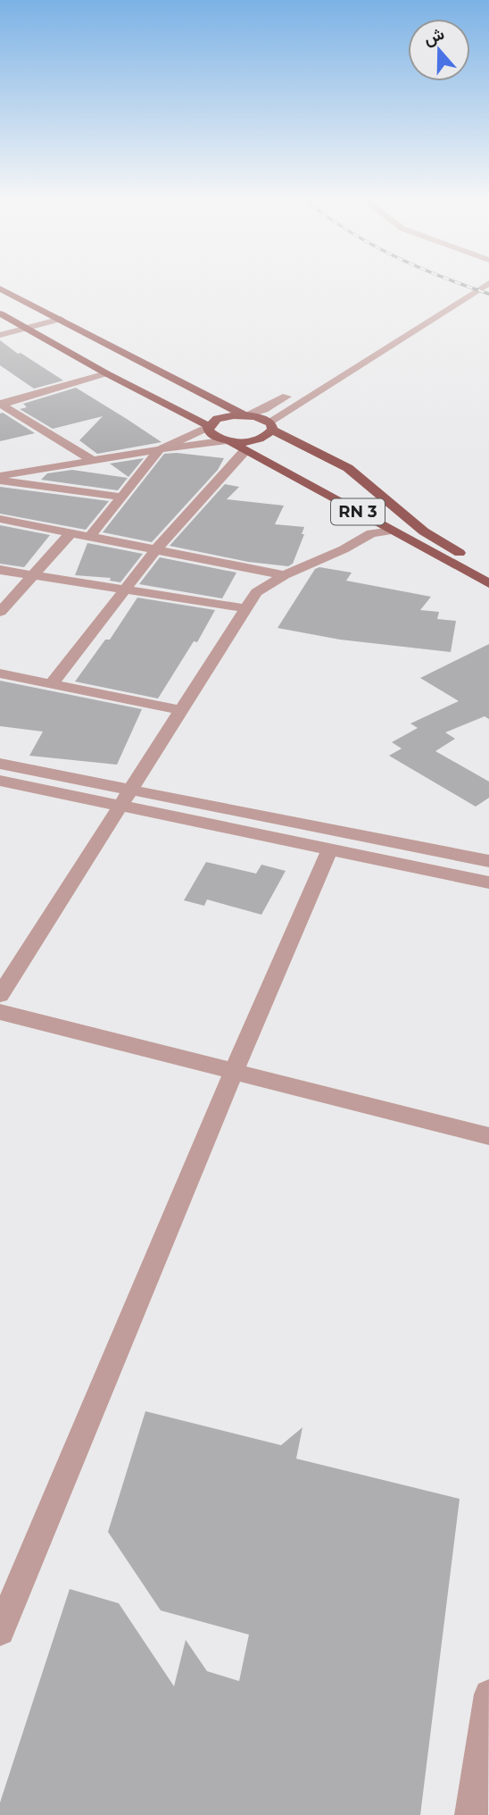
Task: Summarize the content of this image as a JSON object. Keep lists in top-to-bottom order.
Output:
{
  "streets": {
    "main road": ["RN 3"]
  },
  "north": "top"
}
